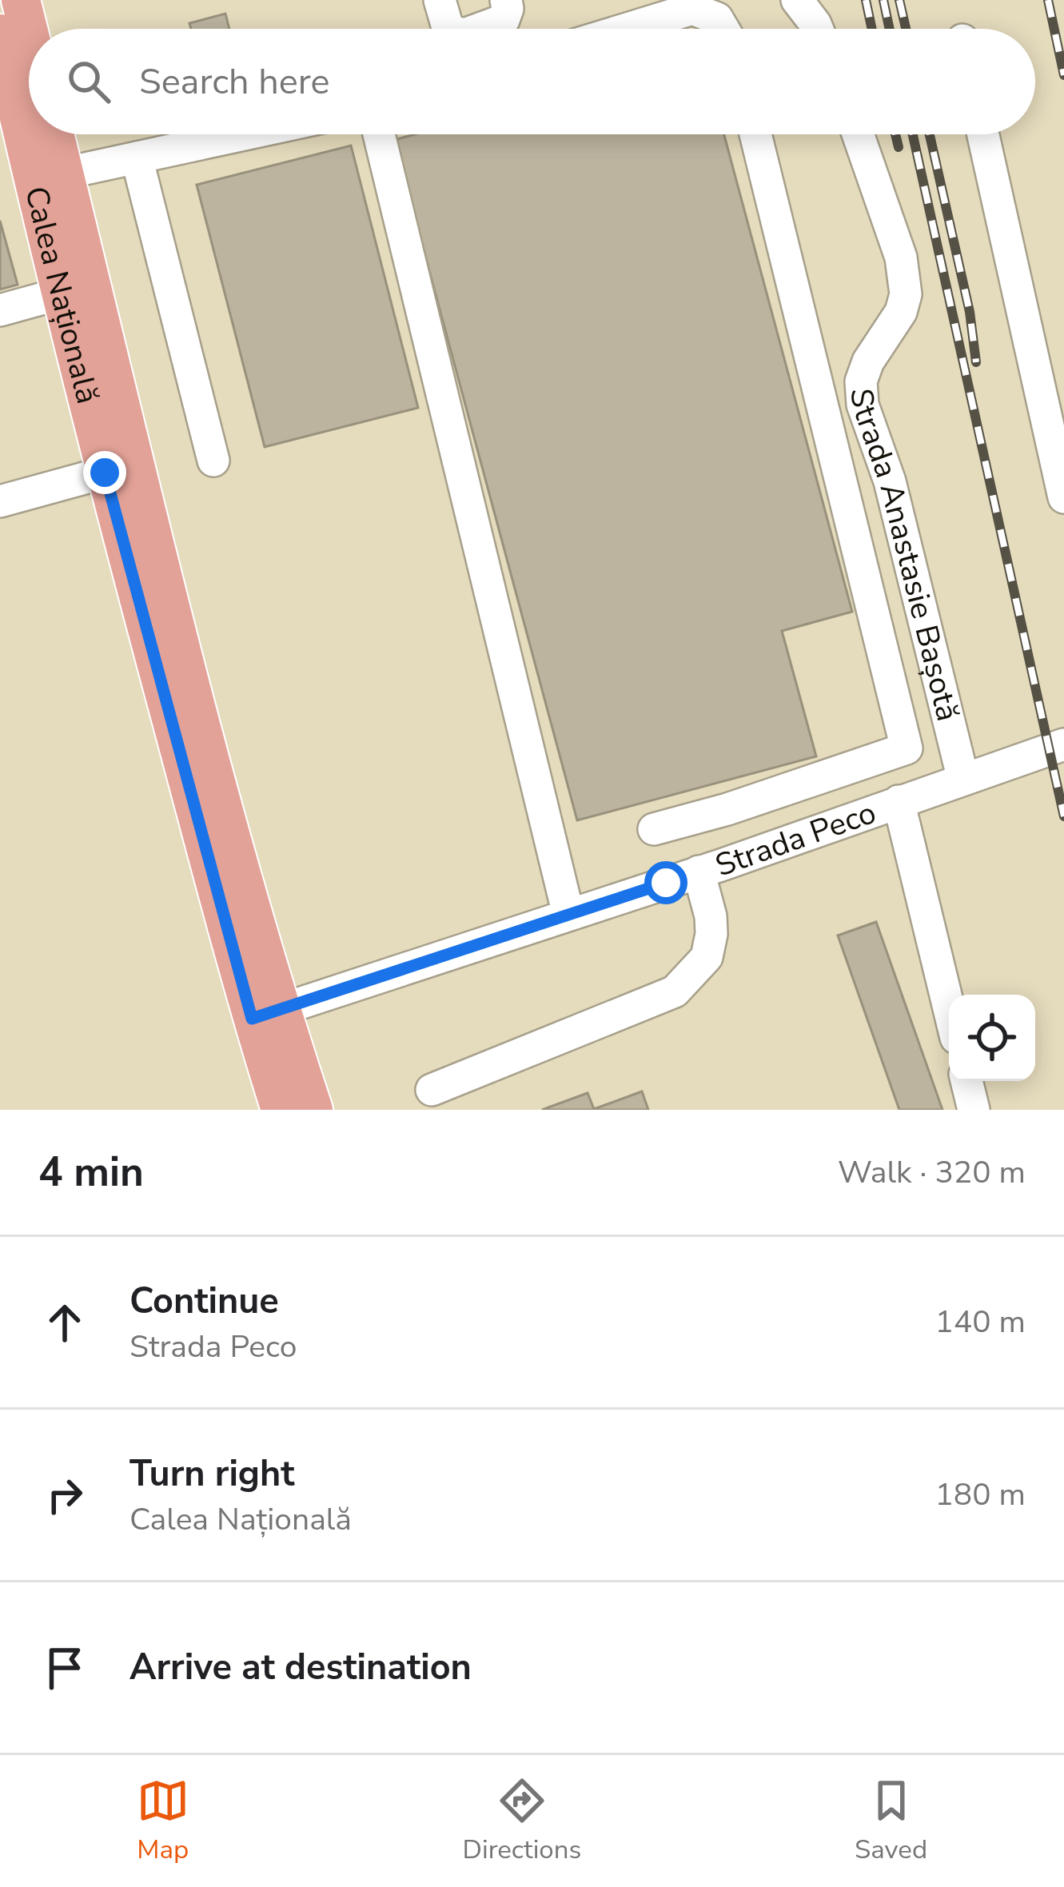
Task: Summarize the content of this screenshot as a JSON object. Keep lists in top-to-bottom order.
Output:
{
  "streets": {
    "main road": ["Calea Națională"],
    "street": ["Strada Anastasie Bașotă", "Strada Peco"]
  },
  "crossings": [
    ["Calea Națională", "Strada Peco"],
    ["Strada Anastasie Bașotă", "Strada Peco"]
  ],
  "page": {
    "search": "Search here",
    "heading": ["4 min", "Walk · 320 m"],
    "list": [
      ["Continue", "Strada Peco", "140 m"],
      ["Turn right", "Calea Națională", "180 m"],
      "Arrive at destination"
    ],
    "nav": ["Map", "Directions", "Saved"]
  }
}
